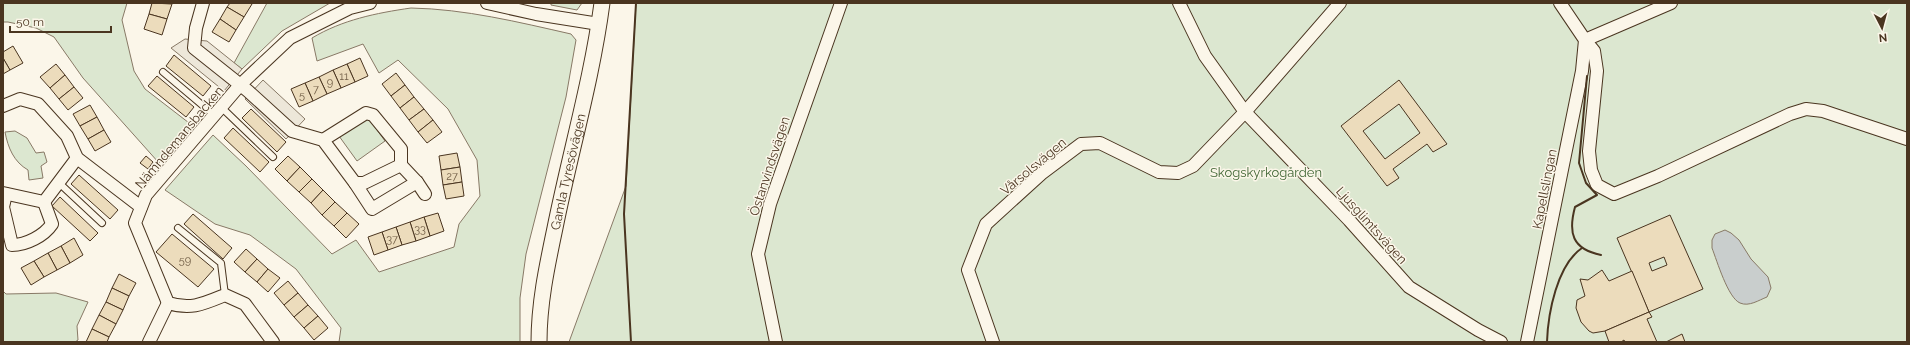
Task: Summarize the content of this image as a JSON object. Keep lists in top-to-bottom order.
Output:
{
  "streets": {
    "street": [
      "Nämndemansbacken",
      "Östanvindsvägen",
      "Vårsolsvägen",
      "Gamla Tyresövägen",
      "Kapellslingan",
      "Ljusglimtsvägen"
    ]
  },
  "crossings": [
    ["Vårsolsvägen", "Ljusglimtsvägen"]
  ],
  "parks": ["Skogskyrkogården"],
  "house_numbers": [
    "11",
    "9",
    "7",
    "5",
    "27",
    "33",
    "37",
    "59"
  ],
  "scale_bar": "50 m",
  "north": "bottom"
}
